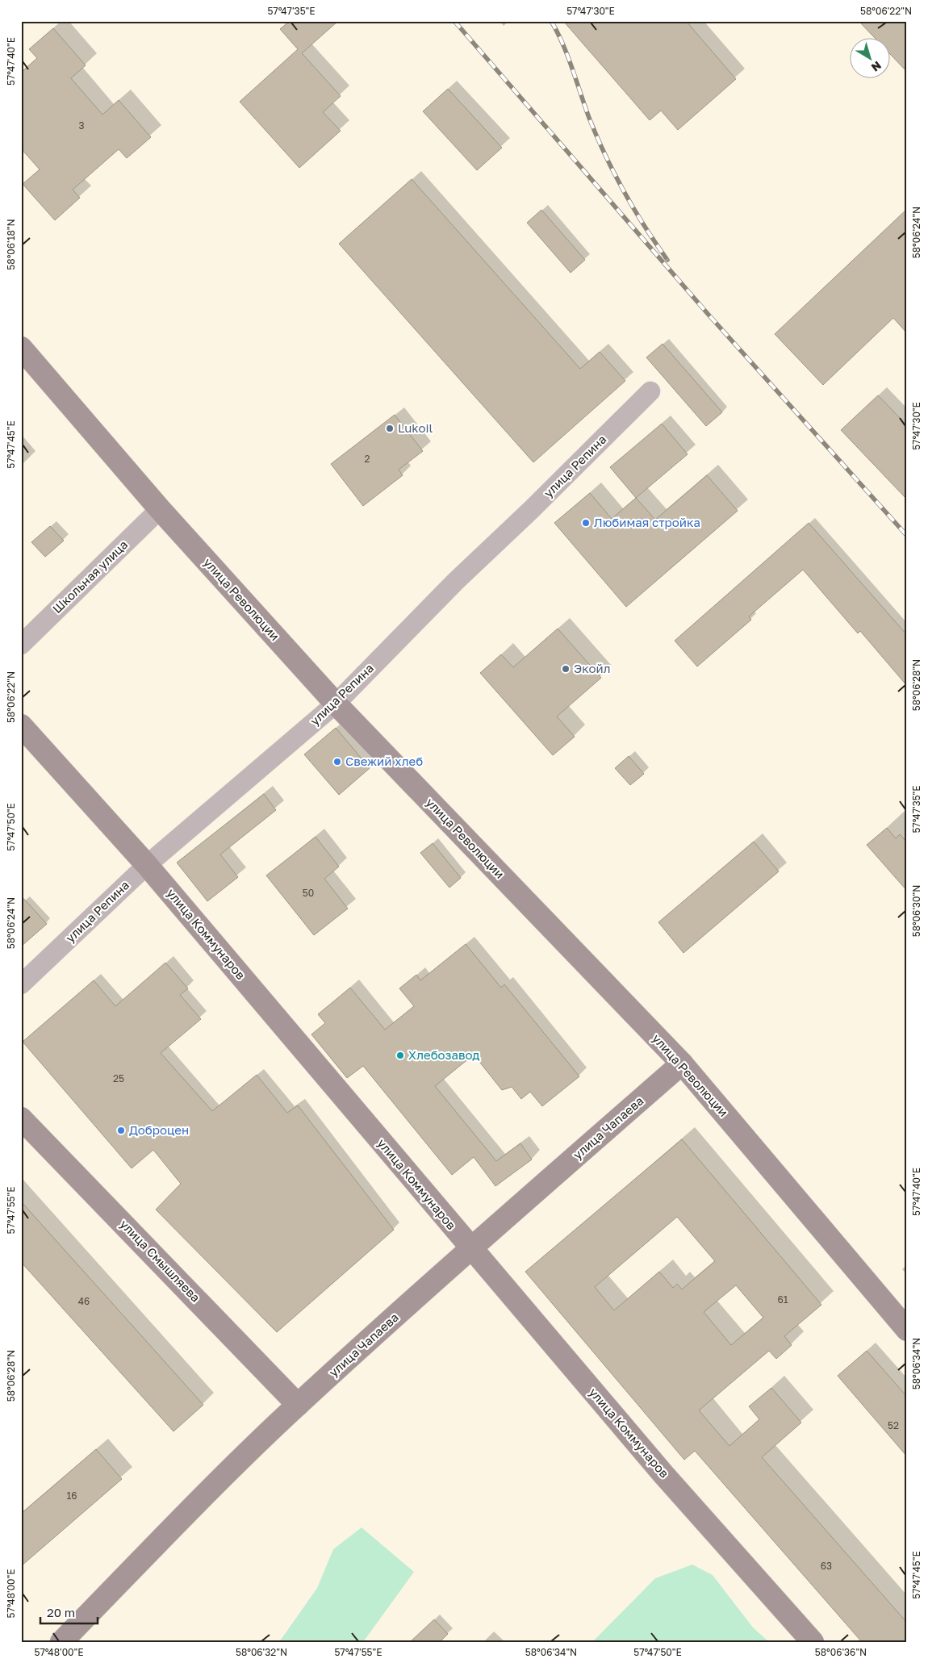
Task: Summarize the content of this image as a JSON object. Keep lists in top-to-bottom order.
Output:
{
  "streets": {
    "street": [
      "улица Репина",
      "Школьная улица",
      "улица Революции",
      "улица Коммунаров",
      "улица Чапаева",
      "улица Смышляева"
    ]
  },
  "crossings": [
    ["улица Репина", "улица Революции"],
    ["улица Репина", "улица Коммунаров"],
    ["Школьная улица", "улица Революции"],
    ["улица Революции", "улица Чапаева"],
    ["улица Коммунаров", "улица Чапаева"],
    ["улица Чапаева", "улица Смышляева"]
  ],
  "places": [
    "Lukoil",
    "Любимая стройка",
    "Экойл",
    "Свежий хлеб",
    "Хлебозавод",
    "Доброцен"
  ],
  "house_numbers": [
    "3",
    "2",
    "50",
    "25",
    "61",
    "46",
    "52",
    "16",
    "63"
  ],
  "scale_bar": "20 m",
  "north": "bottom right",
  "coordinates": [
    "57°47'35\"E",
    "57°47'30\"E",
    "58°06'22\"N",
    "57°47'40\"E",
    "58°06'24\"N",
    "58°06'18\"N",
    "57°47'45\"E",
    "58°06'28\"N",
    "57°47'50\"E",
    "58°06'30\"N",
    "57°47'55\"E",
    "58°06'34\"N",
    "57°48'00\"E",
    "58°06'32\"N",
    "58°06'36\"N"
  ]
}
